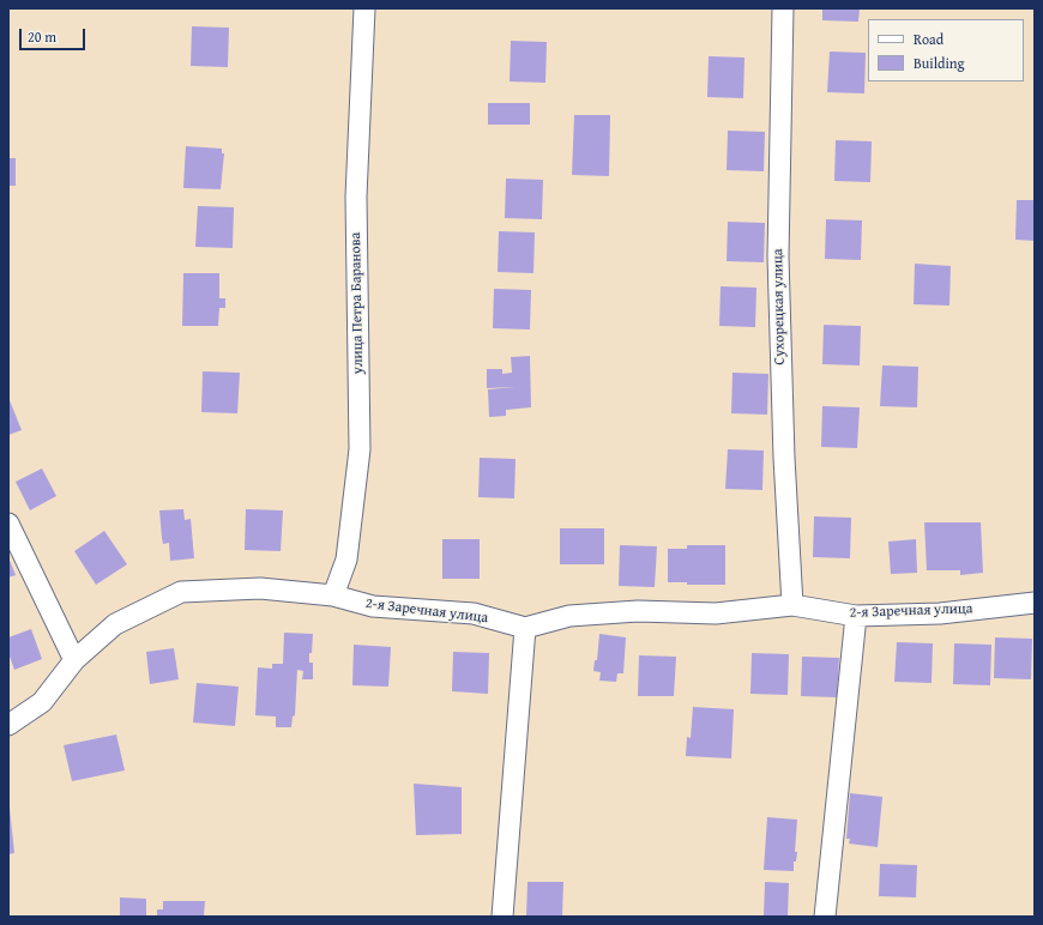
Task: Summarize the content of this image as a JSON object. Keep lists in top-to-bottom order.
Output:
{
  "streets": {
    "street": ["улица Петра Баранова", "Сухорецкая улица", "2-я Заречная улица"]
  },
  "crossings": [
    ["улица Петра Баранова", "2-я Заречная улица"],
    ["Сухорецкая улица", "2-я Заречная улица"]
  ],
  "legend": ["Road", "Building"],
  "scale_bar": "20 m"
}
